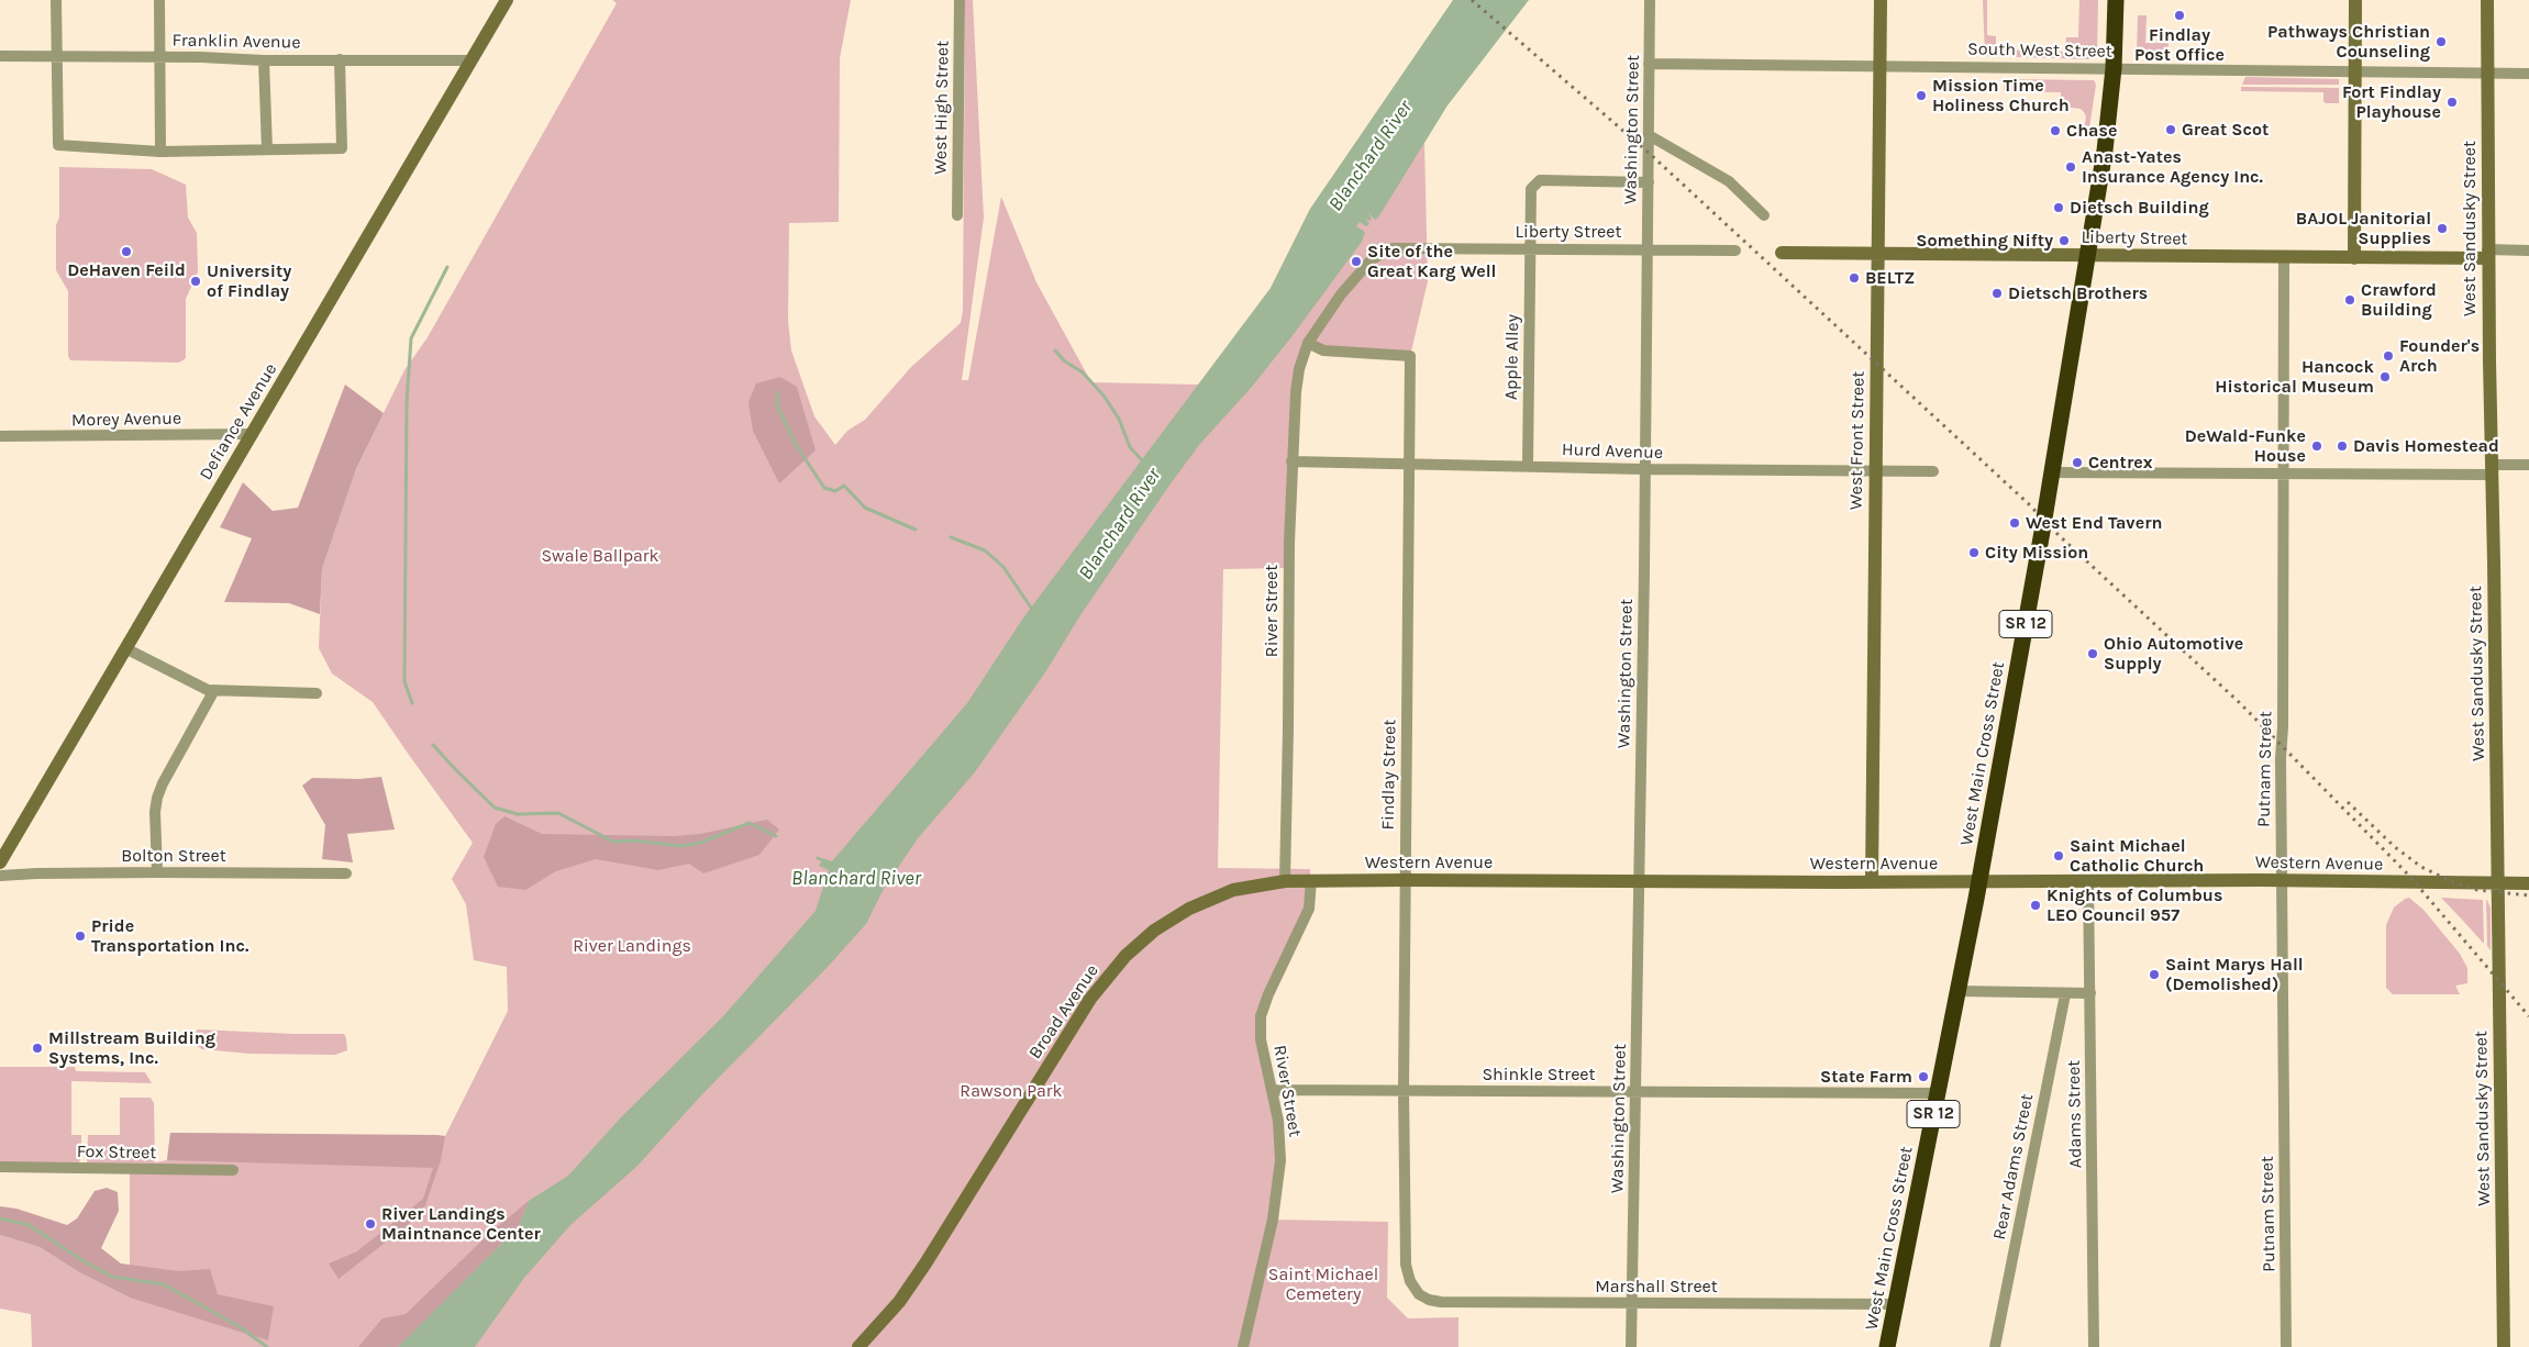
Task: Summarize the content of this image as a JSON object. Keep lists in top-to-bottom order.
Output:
{
  "streets": {
    "highway": ["SR 12", "West Main Cross Street"],
    "street": [
      "Franklin Avenue",
      "South West Street",
      "West High Street",
      "Washington Street",
      "West Sandusky Street",
      "Liberty Street",
      "Apple Alley",
      "Morey Avenue",
      "Defiance Avenue",
      "West Front Street",
      "Hurd Avenue",
      "River Street",
      "Putnam Street",
      "Findlay Street",
      "Bolton Street",
      "Western Avenue",
      "Broad Avenue",
      "Shinkle Street",
      "Adams Street",
      "Fox Street",
      "Rear Adams Street",
      "Marshall Street"
    ]
  },
  "crossings": [
    ["Franklin Avenue", "Defiance Avenue"],
    ["South West Street", "Washington Street"],
    ["South West Street", "West Sandusky Street"],
    ["South West Street", "West Front Street"],
    ["South West Street", "West Main Cross Street"],
    ["Washington Street", "Liberty Street"],
    ["Washington Street", "Apple Alley"],
    ["Washington Street", "Hurd Avenue"],
    ["Washington Street", "Western Avenue"],
    ["Washington Street", "Shinkle Street"],
    ["Washington Street", "Marshall Street"],
    ["West Sandusky Street", "Liberty Street"],
    ["West Sandusky Street", "Western Avenue"],
    ["Liberty Street", "Apple Alley"],
    ["Liberty Street", "West Front Street"],
    ["Liberty Street", "River Street"],
    ["Liberty Street", "West Main Cross Street"],
    ["Liberty Street", "Putnam Street"],
    ["Liberty Street", "Findlay Street"],
    ["Apple Alley", "Hurd Avenue"],
    ["Morey Avenue", "Defiance Avenue"],
    ["West Front Street", "Hurd Avenue"],
    ["West Front Street", "Western Avenue"],
    ["Hurd Avenue", "River Street"],
    ["Hurd Avenue", "Findlay Street"],
    ["River Street", "Findlay Street"],
    ["River Street", "Western Avenue"],
    ["River Street", "Broad Avenue"],
    ["River Street", "Shinkle Street"],
    ["West Main Cross Street", "Western Avenue"],
    ["West Main Cross Street", "Shinkle Street"],
    ["West Main Cross Street", "Marshall Street"],
    ["Putnam Street", "Western Avenue"],
    ["Findlay Street", "Western Avenue"],
    ["Findlay Street", "Shinkle Street"],
    ["Findlay Street", "Marshall Street"],
    ["Western Avenue", "Broad Avenue"],
    ["Western Avenue", "Adams Street"]
  ],
  "water": ["Blanchard River"],
  "parks": [
    "Swale Ballpark",
    "River Landings",
    "Rawson Park",
    "Saint Michael Cemetery"
  ],
  "places": [
    "Findlay Post Office",
    "Pathways Christian Counseling",
    "Mission Time Holiness Church",
    "Fort Findlay Playhouse",
    "Great Scot",
    "Chase",
    "Anast-Yates Insurance Agency Inc.",
    "Dietsch Building",
    "BAJOL Janitorial Supplies",
    "Something Nifty",
    "DeHaven Feild",
    "Site of the Great Karg Well",
    "BELTZ",
    "University of Findlay",
    "Dietsch Brothers",
    "Crawford Building",
    "Founder's Arch",
    "Hancock Historical Museum",
    "DeWald-Funke House",
    "Davis Homestead",
    "Centrex",
    "West End Tavern",
    "City Mission",
    "Ohio Automotive Supply",
    "Saint Michael Catholic Church",
    "Knights of Columbus LEO Council 957",
    "Pride Transportation Inc.",
    "Saint Marys Hall (Demolished)",
    "Millstream Building Systems, Inc.",
    "State Farm",
    "River Landings Maintnance Center"
  ]
}
